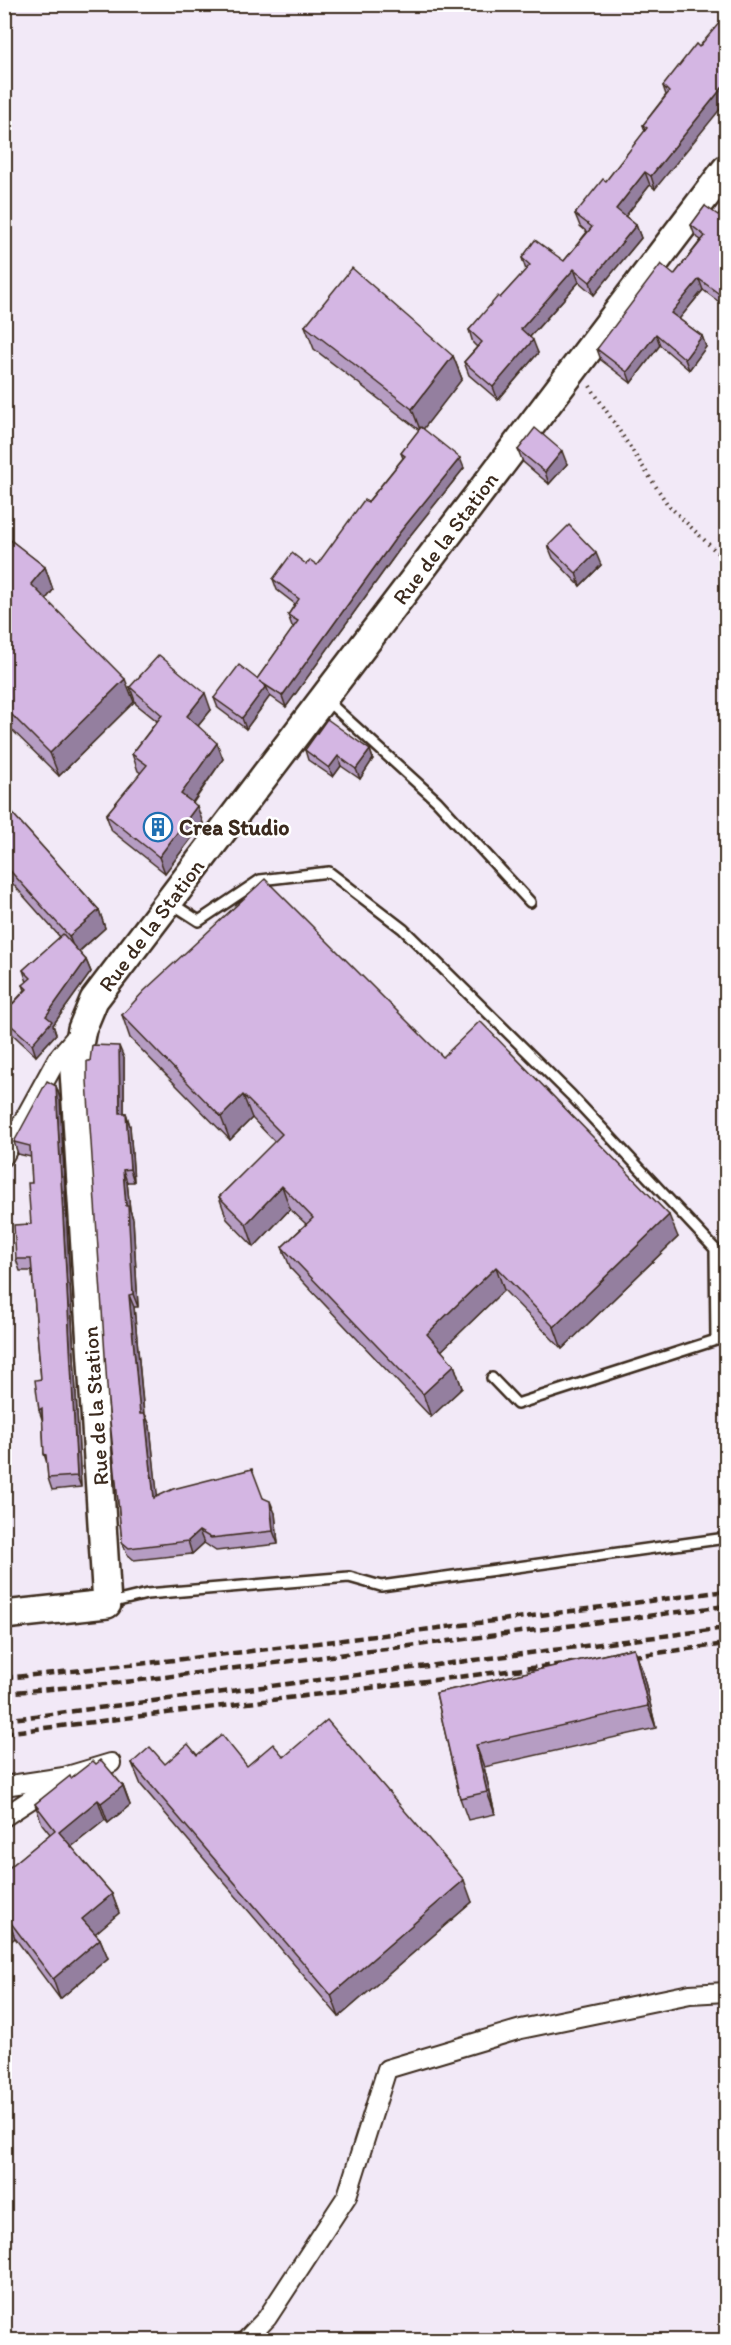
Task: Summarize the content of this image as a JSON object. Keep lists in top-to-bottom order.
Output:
{
  "streets": {
    "street": ["Rue de la Station"]
  },
  "places": {
    "building": ["Crea Studio"]
  }
}
